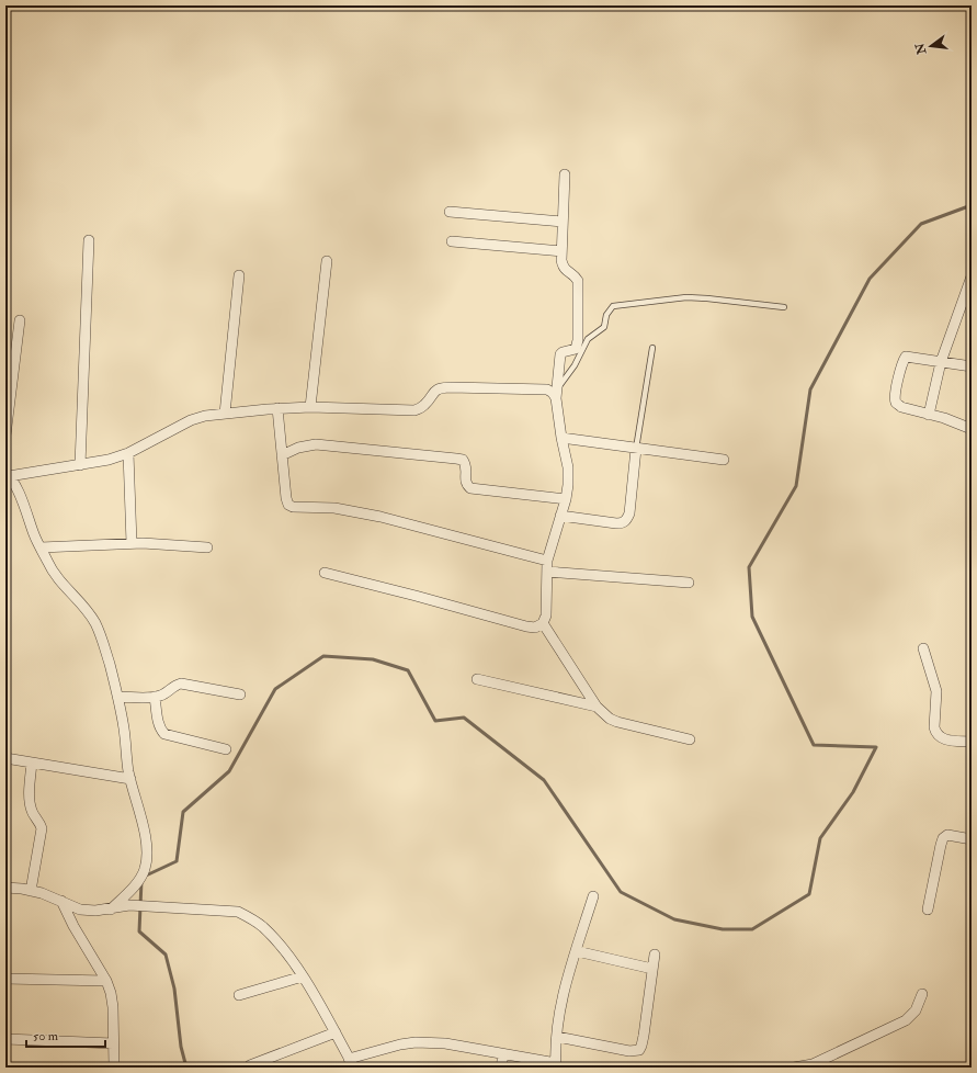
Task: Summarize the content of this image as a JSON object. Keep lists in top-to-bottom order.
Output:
{
  "scale_bar": "50 m",
  "north": "left"
}
